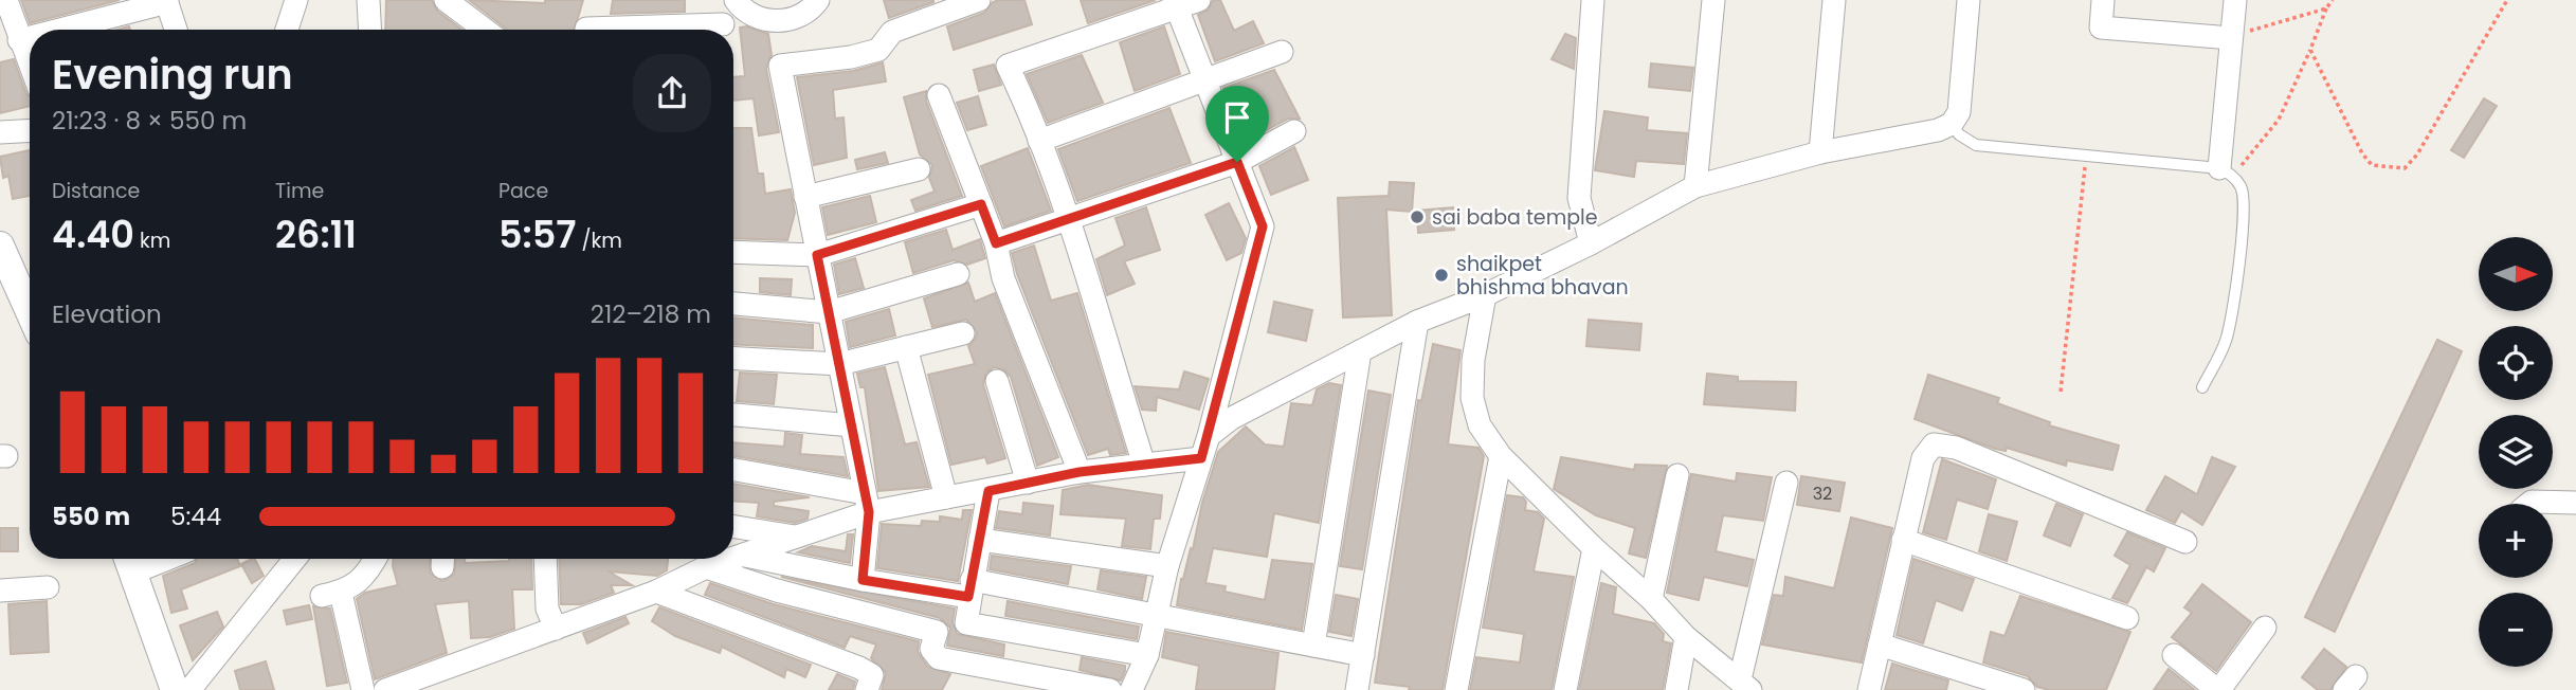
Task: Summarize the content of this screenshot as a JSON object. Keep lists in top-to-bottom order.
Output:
{
  "places": ["sai baba temple", "shaikpet bhishma bhavan"],
  "house_numbers": ["32"],
  "north": "right",
  "page": {
    "heading": ["Evening run", "21:23 · 8 × 550 m"],
    "stats": [
      ["Distance", "4.40 km"],
      ["Time", "26:11"],
      ["Pace", "5:57 /km"]
    ],
    "map_buttons": ["+", "−"],
    "chart": ["Elevation", "212–218 m"],
    "list": [
      {
        "name": "550 m",
        "note": "5:44"
      }
    ]
  }
}
